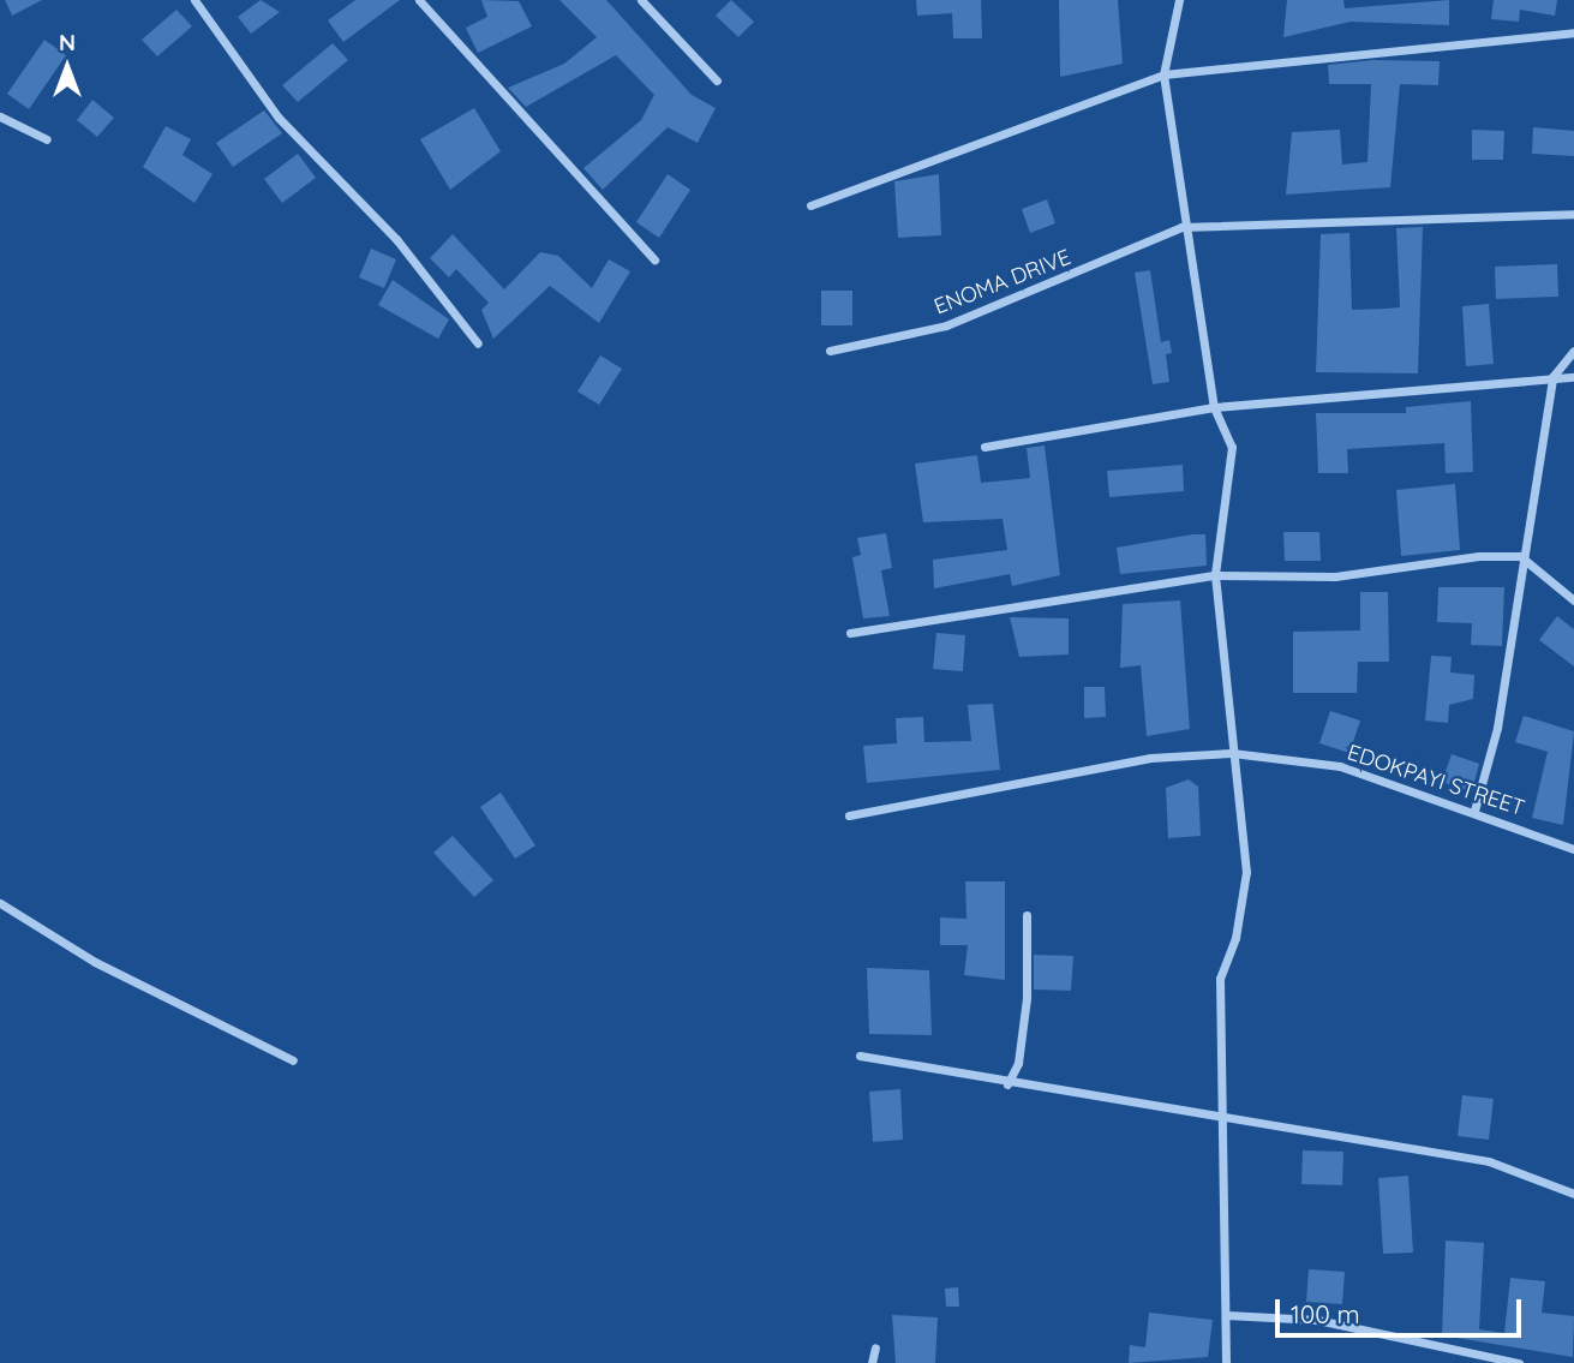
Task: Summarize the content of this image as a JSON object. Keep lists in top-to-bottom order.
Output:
{
  "streets": {
    "street": ["ENOMA DRIVE", "EDOKPAYI STREET"]
  },
  "scale_bar": "100 m",
  "north": "top"
}
